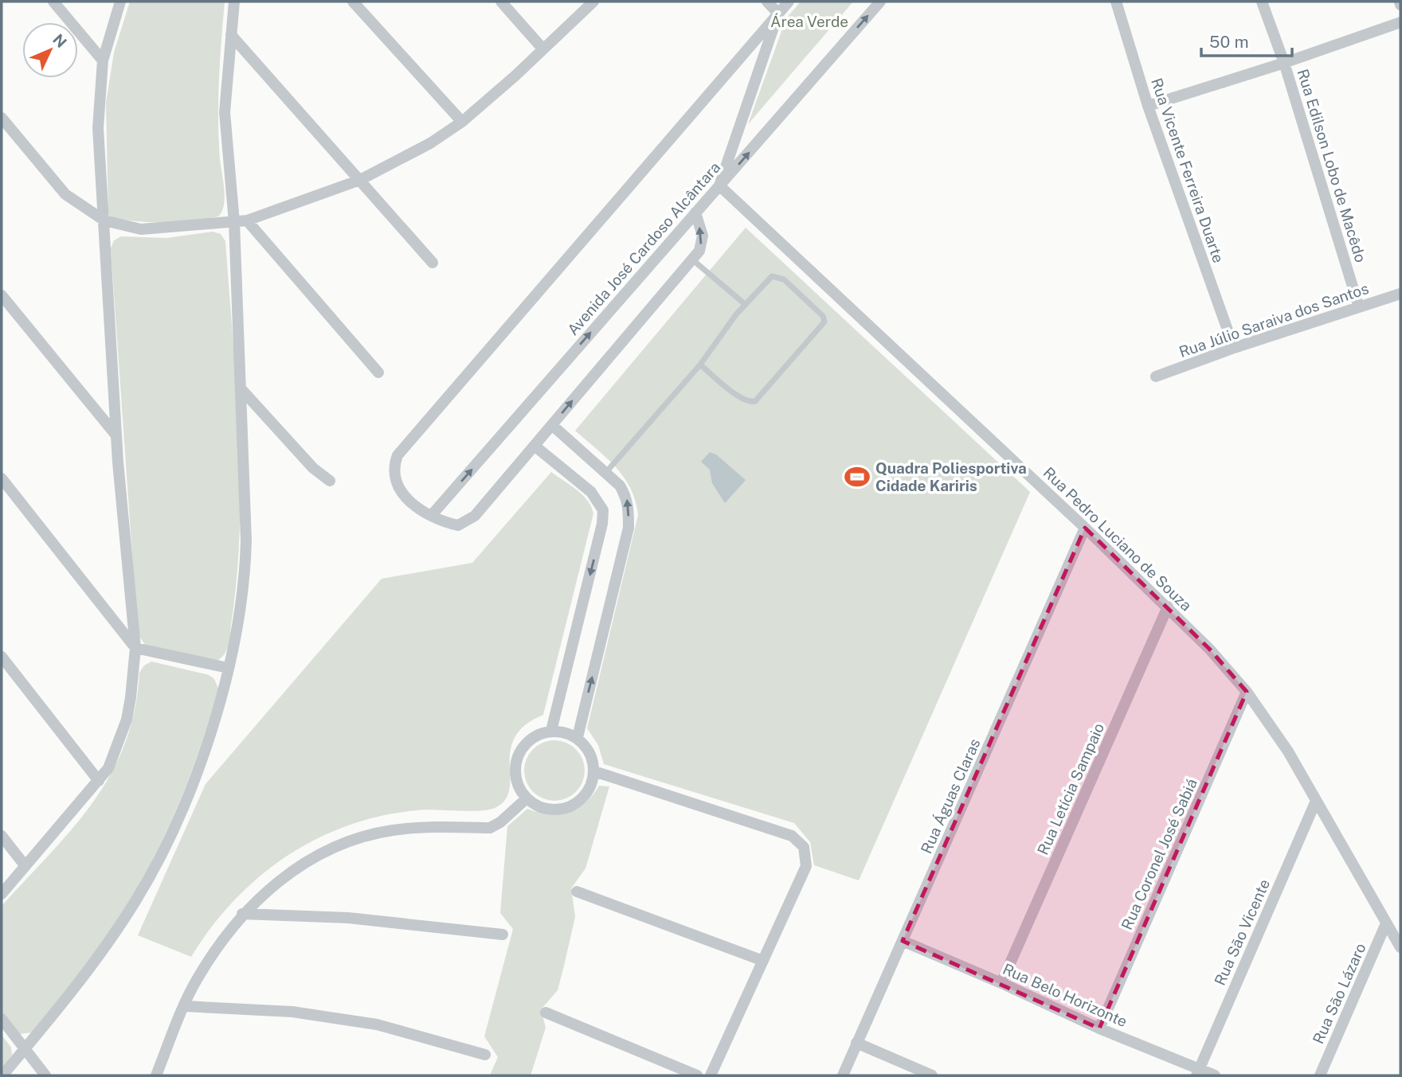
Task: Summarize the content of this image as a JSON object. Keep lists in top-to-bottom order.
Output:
{
  "streets": {
    "street": [
      "Rua Edilson Lobo de Macêdo",
      "Rua Vicente Ferreira Duarte",
      "Avenida José Cardoso Alcântara",
      "Rua Júlio Saraiva dos Santos",
      "Rua Pedro Luciano de Souza",
      "Rua Letícia Sampaio",
      "Rua Águas Claras",
      "Rua Coronel José Sabiá",
      "Rua São Vicente",
      "Rua São Lázaro",
      "Rua Belo Horizonte"
    ]
  },
  "crossings": [
    ["Rua Edilson Lobo de Macêdo", "Rua Júlio Saraiva dos Santos"],
    ["Rua Vicente Ferreira Duarte", "Rua Júlio Saraiva dos Santos"],
    ["Avenida José Cardoso Alcântara", "Rua Pedro Luciano de Souza"],
    ["Rua Pedro Luciano de Souza", "Rua Letícia Sampaio"],
    ["Rua Pedro Luciano de Souza", "Rua Águas Claras"],
    ["Rua Pedro Luciano de Souza", "Rua Coronel José Sabiá"],
    ["Rua Pedro Luciano de Souza", "Rua São Vicente"],
    ["Rua Pedro Luciano de Souza", "Rua São Lázaro"],
    ["Rua Letícia Sampaio", "Rua Belo Horizonte"],
    ["Rua Águas Claras", "Rua Belo Horizonte"],
    ["Rua Coronel José Sabiá", "Rua Belo Horizonte"],
    ["Rua São Vicente", "Rua Belo Horizonte"]
  ],
  "parks": ["Área Verde"],
  "places": {
    "sports": ["Quadra Poliesportiva Cidade Kariris"]
  },
  "scale_bar": "50 m",
  "north": "top right"
}
